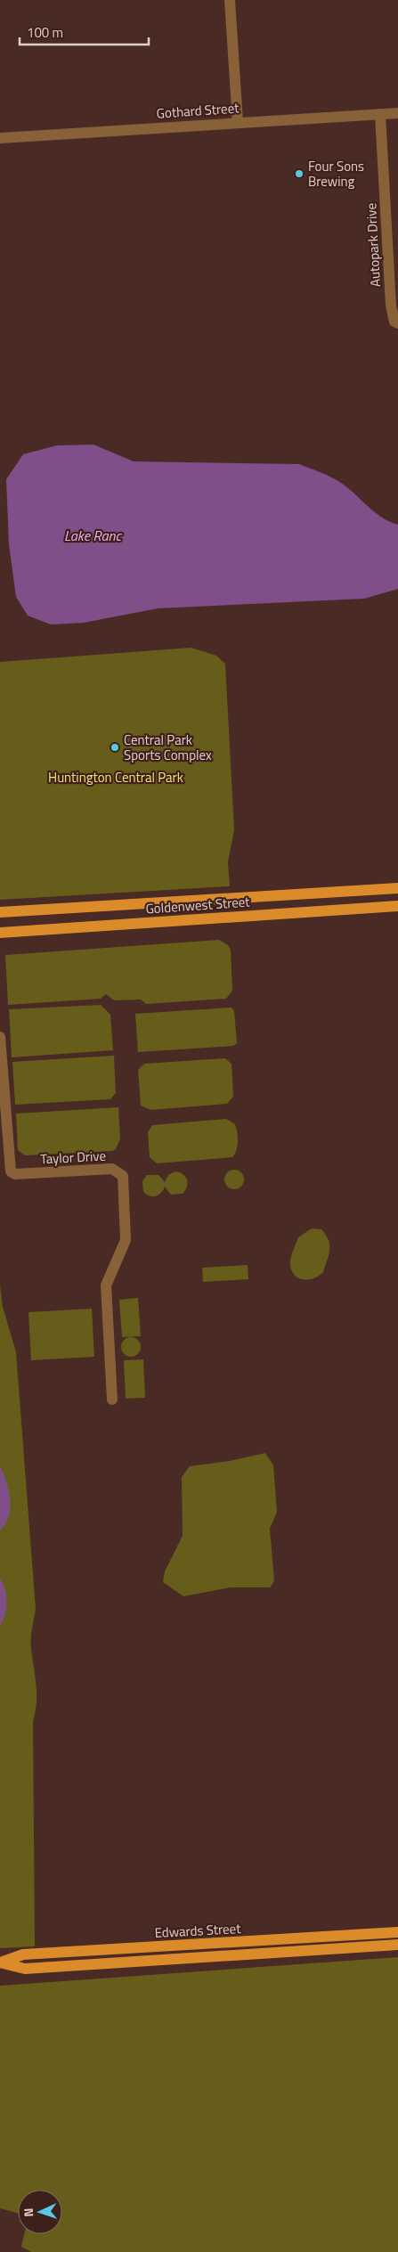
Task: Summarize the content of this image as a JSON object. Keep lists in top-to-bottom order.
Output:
{
  "streets": {
    "main road": ["Goldenwest Street", "Edwards Street"],
    "street": ["Gothard Street", "Autopark Drive", "Taylor Drive"]
  },
  "crossings": [
    ["Gothard Street", "Autopark Drive"]
  ],
  "water": ["Lake Ranc"],
  "parks": ["Huntington Central Park"],
  "places": ["Four Sons Brewing", "Central Park Sports Complex"],
  "scale_bar": "100 m",
  "north": "left"
}
